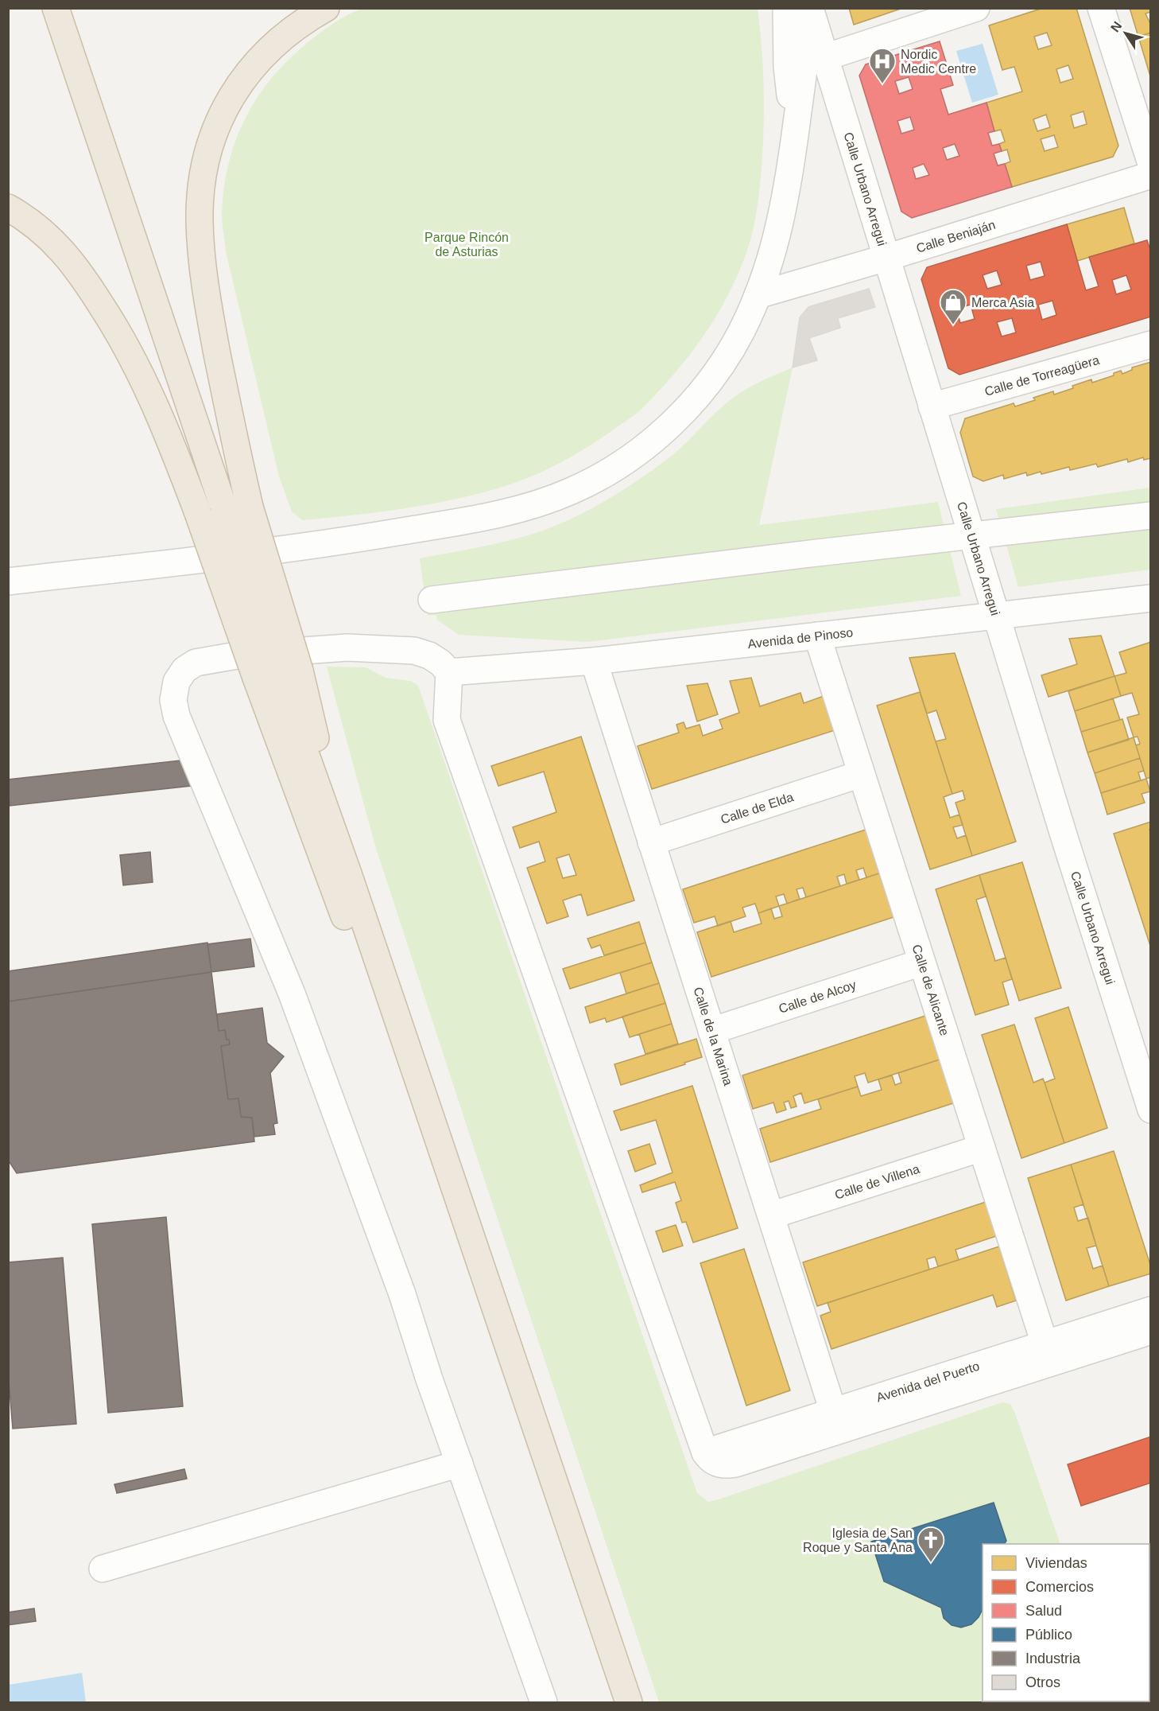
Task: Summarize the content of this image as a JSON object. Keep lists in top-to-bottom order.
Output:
{
  "streets": {
    "street": [
      "Calle Urbano Arregui",
      "Calle Beniaján",
      "Calle de Torreagüera",
      "Avenida de Pinoso",
      "Calle de Elda",
      "Calle de Alicante",
      "Calle de Alcoy",
      "Calle de la Marina",
      "Calle de Villena",
      "Avenida del Puerto"
    ]
  },
  "crossings": [
    ["Calle Urbano Arregui", "Calle Beniaján"],
    ["Calle Urbano Arregui", "Calle de Torreagüera"],
    ["Calle Urbano Arregui", "Avenida de Pinoso"],
    ["Avenida de Pinoso", "Calle de Alicante"],
    ["Avenida de Pinoso", "Calle de la Marina"],
    ["Calle de Elda", "Calle de Alicante"],
    ["Calle de Elda", "Calle de la Marina"],
    ["Calle de Alicante", "Calle de Alcoy"],
    ["Calle de Alicante", "Calle de Villena"],
    ["Calle de Alicante", "Avenida del Puerto"],
    ["Calle de Alcoy", "Calle de la Marina"],
    ["Calle de la Marina", "Calle de Villena"],
    ["Calle de la Marina", "Avenida del Puerto"]
  ],
  "parks": ["Parque Rincón de Asturias"],
  "places": {
    "hospital": ["Nordic Medic Centre"],
    "shop": ["Merca Asia"],
    "church": ["Iglesia de San Roque y Santa Ana"]
  },
  "legend": [
    "Viviendas",
    "Comercios",
    "Salud",
    "Público",
    "Industria",
    "Otros"
  ],
  "north": "top left"
}
